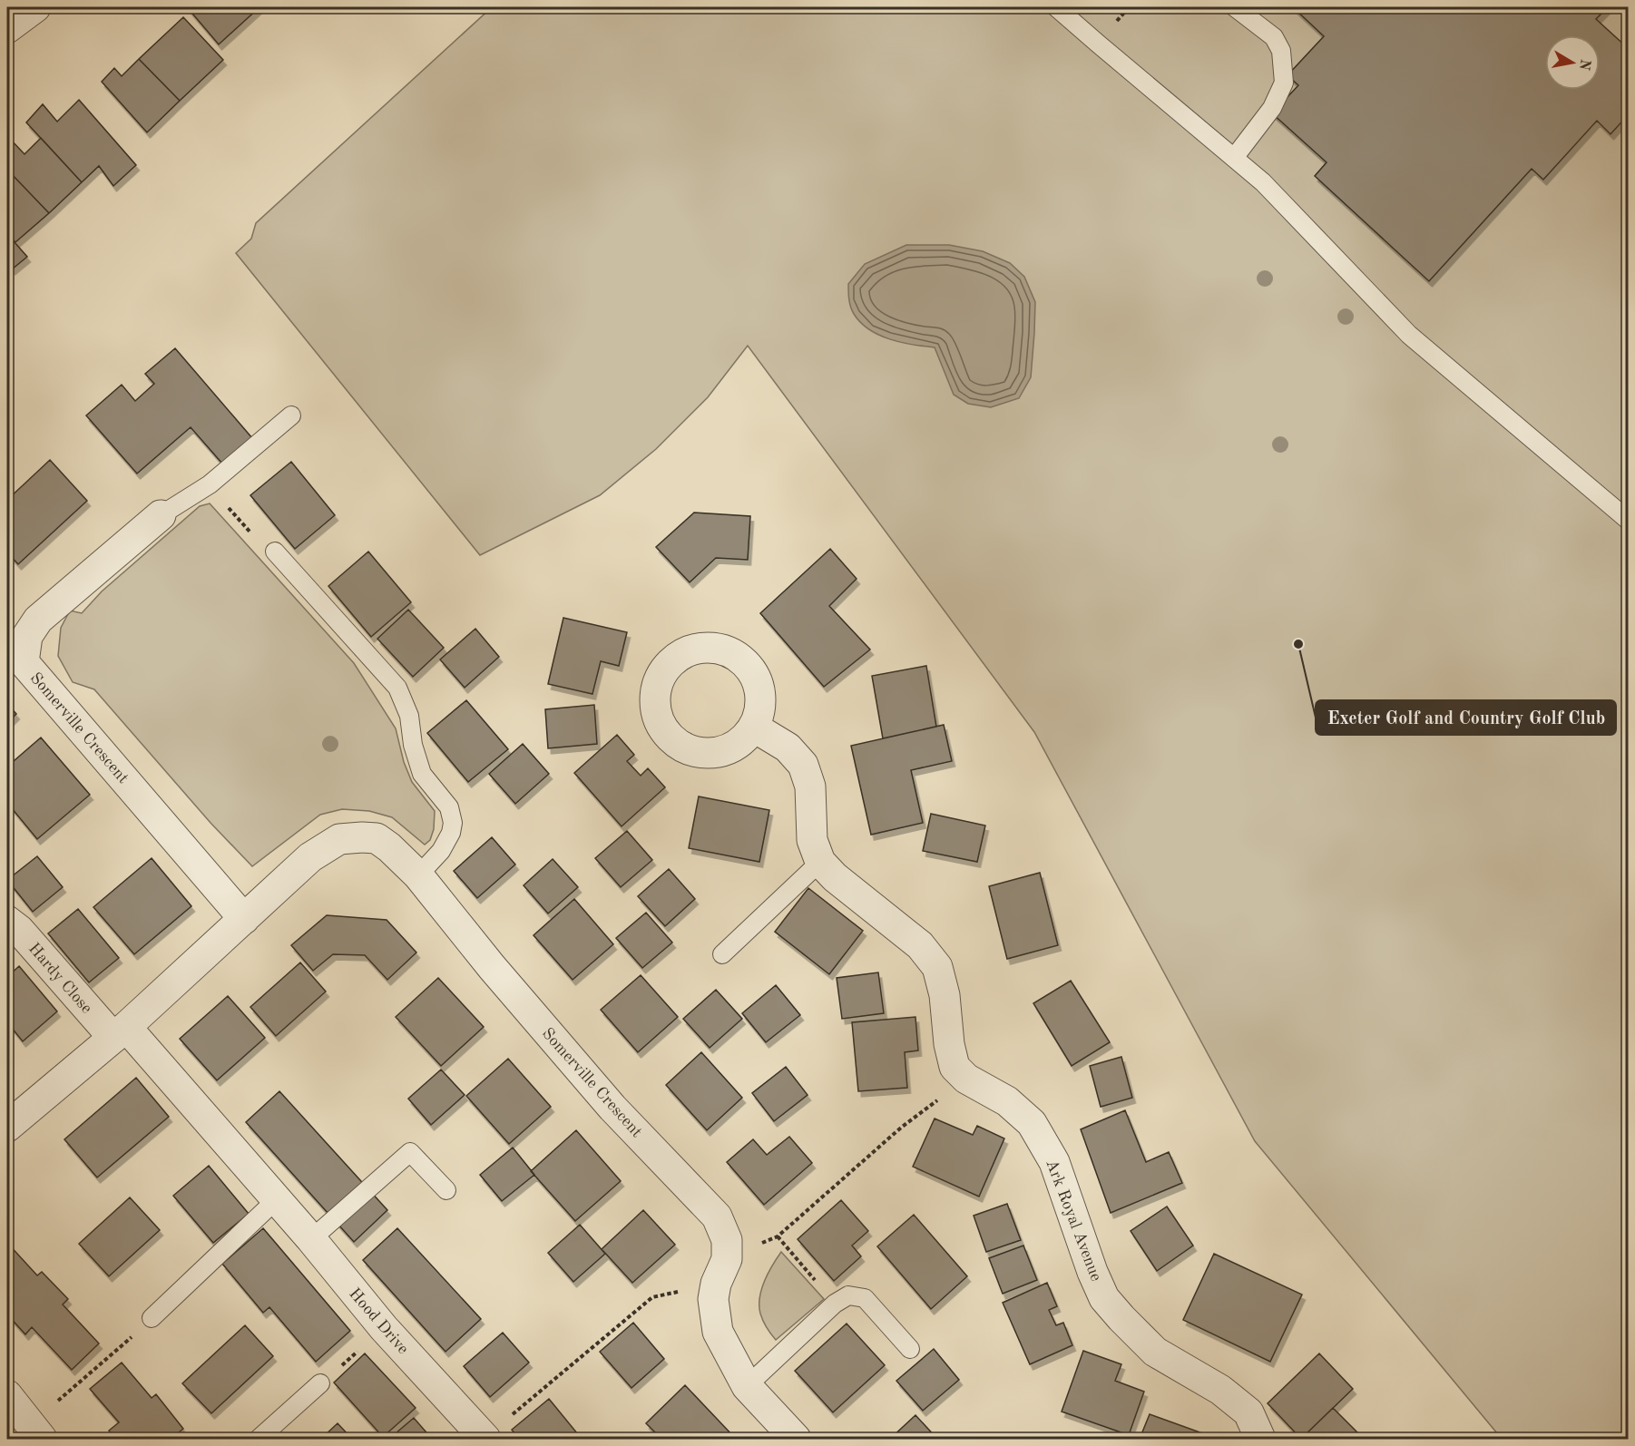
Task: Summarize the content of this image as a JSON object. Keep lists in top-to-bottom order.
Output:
{
  "streets": {
    "street": [
      "Somerville Crescent",
      "Hardy Close",
      "Ark Royal Avenue",
      "Hood Drive"
    ]
  },
  "crossings": [
    ["Somerville Crescent", "Hardy Close"],
    ["Somerville Crescent", "Hood Drive"],
    ["Hardy Close", "Hood Drive"]
  ],
  "places": ["Exeter Golf and Country Golf Club"],
  "north": "right"
}
